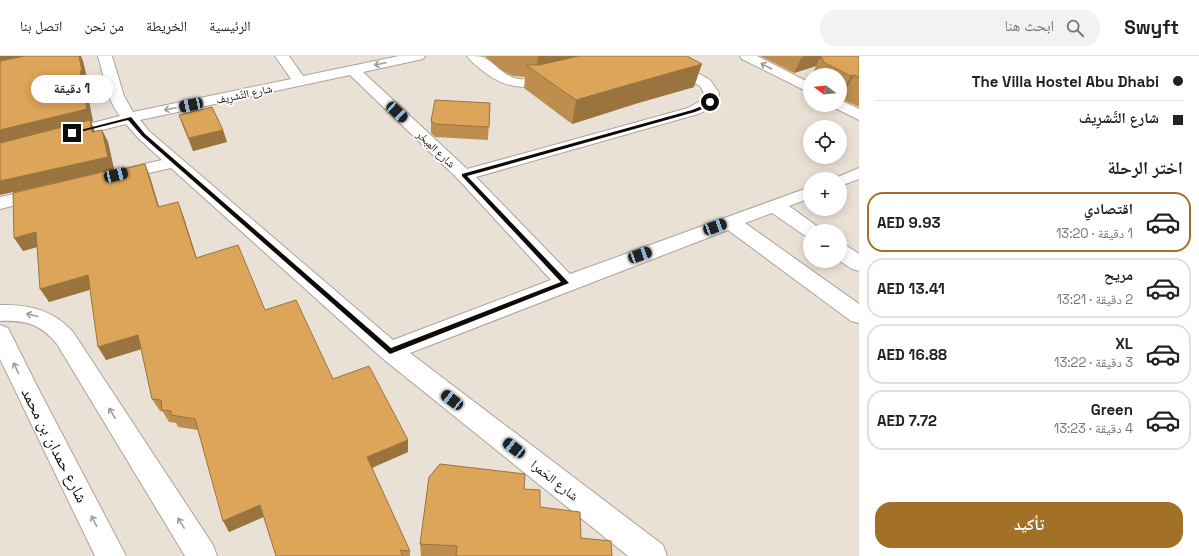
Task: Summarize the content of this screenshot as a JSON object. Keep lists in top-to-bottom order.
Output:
{
  "streets": {
    "street": [
      "شارع التَّشرِيف",
      "شارع المِبخَر",
      "شارع حمدان بن محمد",
      "شارع الحَمرا"
    ]
  },
  "crossings": [
    ["شارع التَّشرِيف", "شارع المِبخَر"],
    ["شارع التَّشرِيف", "شارع الحَمرا"]
  ],
  "one_way": ["شارع التَّشرِيف"],
  "north": "left",
  "page": {
    "header": "Swyft",
    "search": "ابحث هنا",
    "nav": [
      "الرئيسية",
      "الخريطة",
      "من نحن",
      "اتصل بنا"
    ],
    "banner": ["The Villa Hostel Abu Dhabi", "شارع التَّشرِيف"],
    "map_buttons": ["+", "−"],
    "bubble": "1 دقيقة",
    "heading": "اختر الرحلة",
    "list": [
      {
        "name": "اقتصادي",
        "note": "1 دقيقة · 13:20",
        "value": "AED 9.93"
      },
      {
        "name": "مريح",
        "note": "2 دقيقة · 13:21",
        "value": "AED 13.41"
      },
      {
        "name": "XL",
        "note": "3 دقيقة · 13:22",
        "value": "AED 16.88"
      },
      {
        "name": "Green",
        "note": "4 دقيقة · 13:23",
        "value": "AED 7.72"
      }
    ],
    "buttons": "تأكيد"
  }
}
